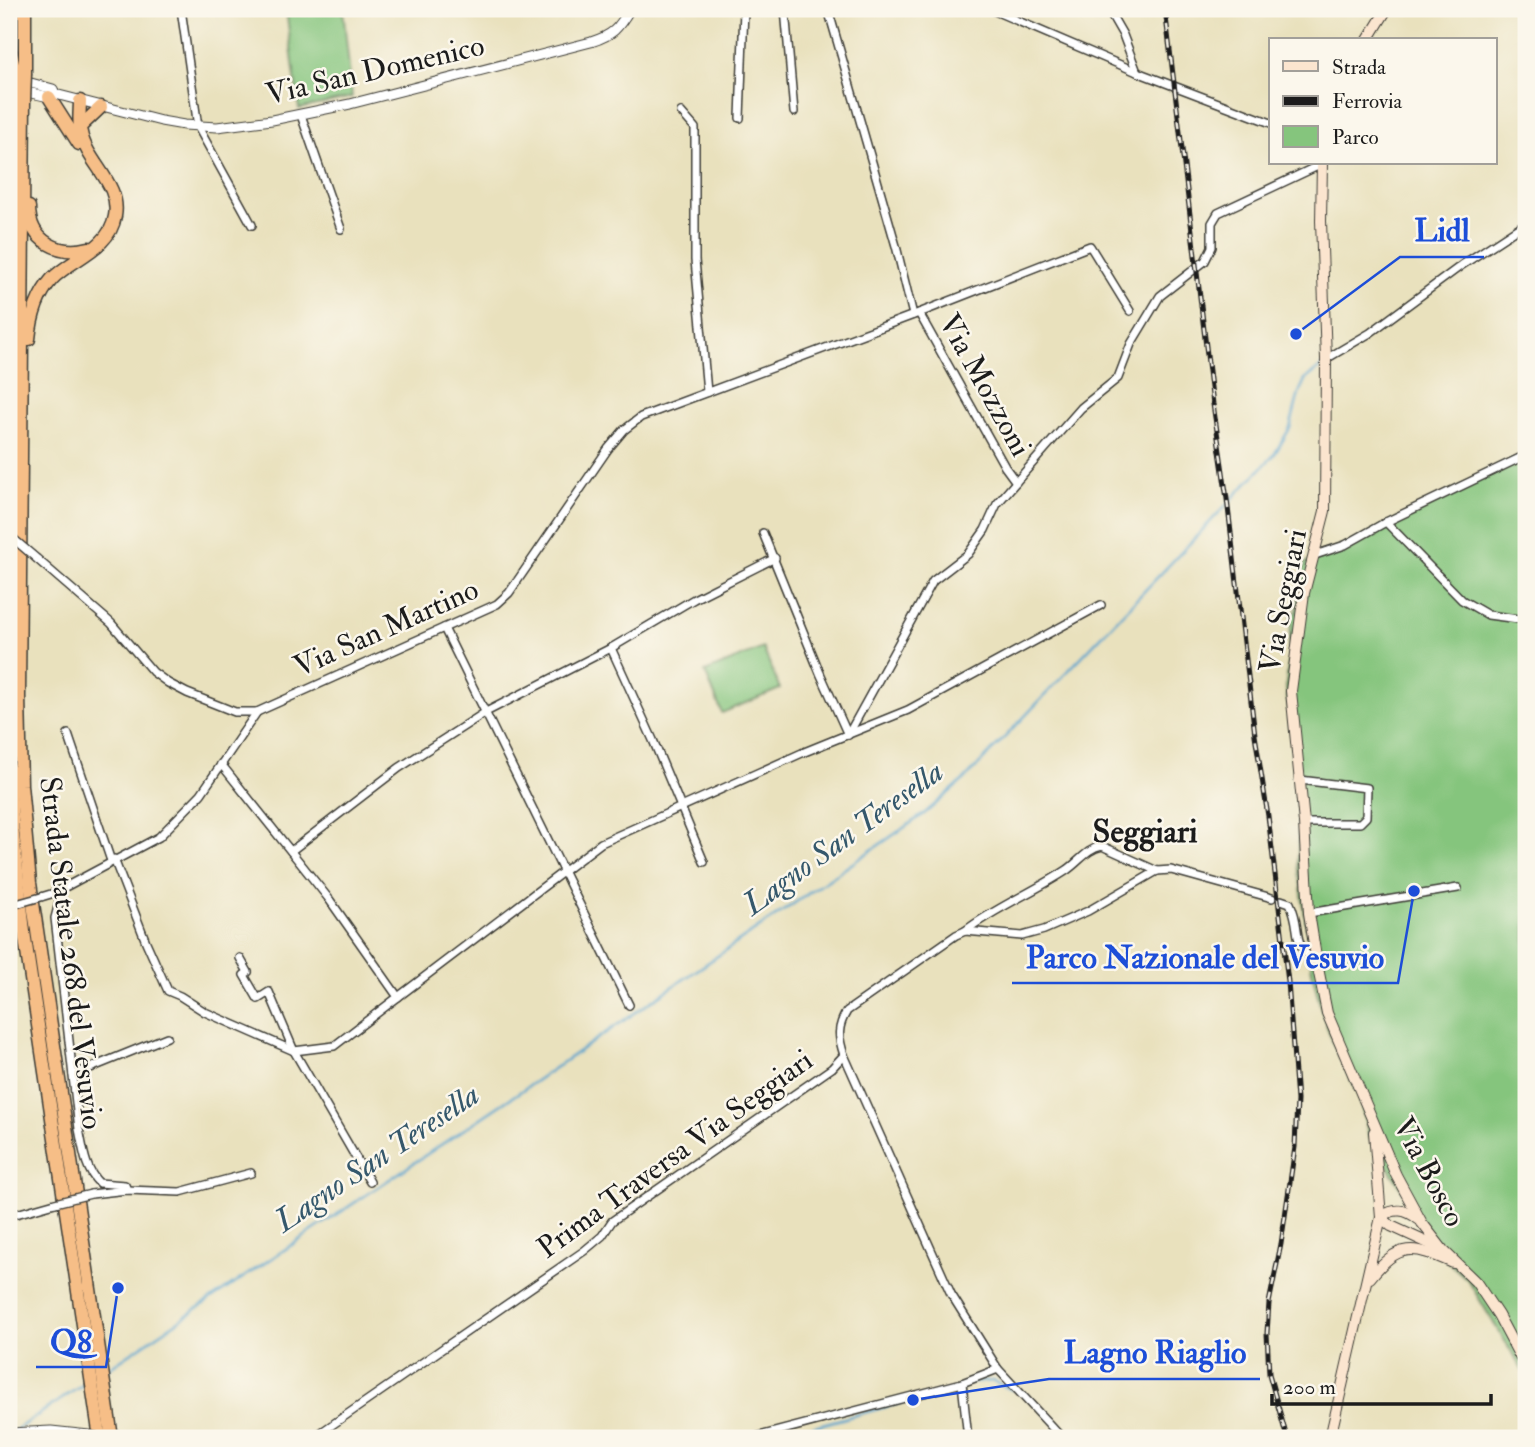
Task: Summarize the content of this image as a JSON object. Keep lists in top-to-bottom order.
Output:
{
  "streets": {
    "highway": ["Strada Statale 268 del Vesuvio"],
    "main road": ["Via Seggiari", "Via Bosco"],
    "street": [
      "Via San Domenico",
      "Via Mozzoni",
      "Via San Martino",
      "Prima Traversa Via Seggiari"
    ]
  },
  "crossings": [
    ["Via San Domenico", "Strada Statale 268 del Vesuvio"],
    ["Via Mozzoni", "Via San Martino"],
    ["Via Seggiari", "Via Bosco"]
  ],
  "districts": ["Seggiari"],
  "water": ["Lagno San Teresella"],
  "places": [
    "Lidl",
    "Parco Nazionale del Vesuvio",
    "Q8",
    "Lagno Riaglio"
  ],
  "legend": ["Strada", "Ferrovia", "Parco"],
  "scale_bar": "200 m"
}
